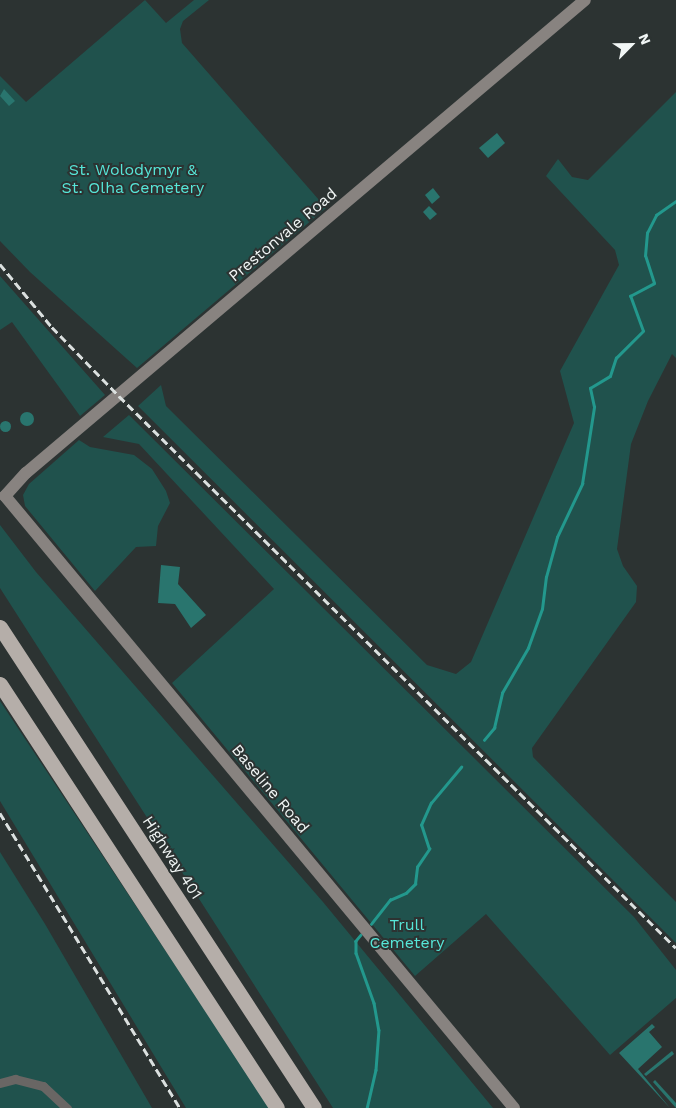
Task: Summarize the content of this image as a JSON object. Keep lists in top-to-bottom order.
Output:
{
  "streets": {
    "highway": ["Highway 401"],
    "street": ["Prestonvale Road", "Baseline Road"]
  },
  "crossings": [
    ["Prestonvale Road", "Baseline Road"]
  ],
  "parks": ["St. Wolodymyr & St. Olha Cemetery", "Trull Cemetery"],
  "north": "top right"
}
